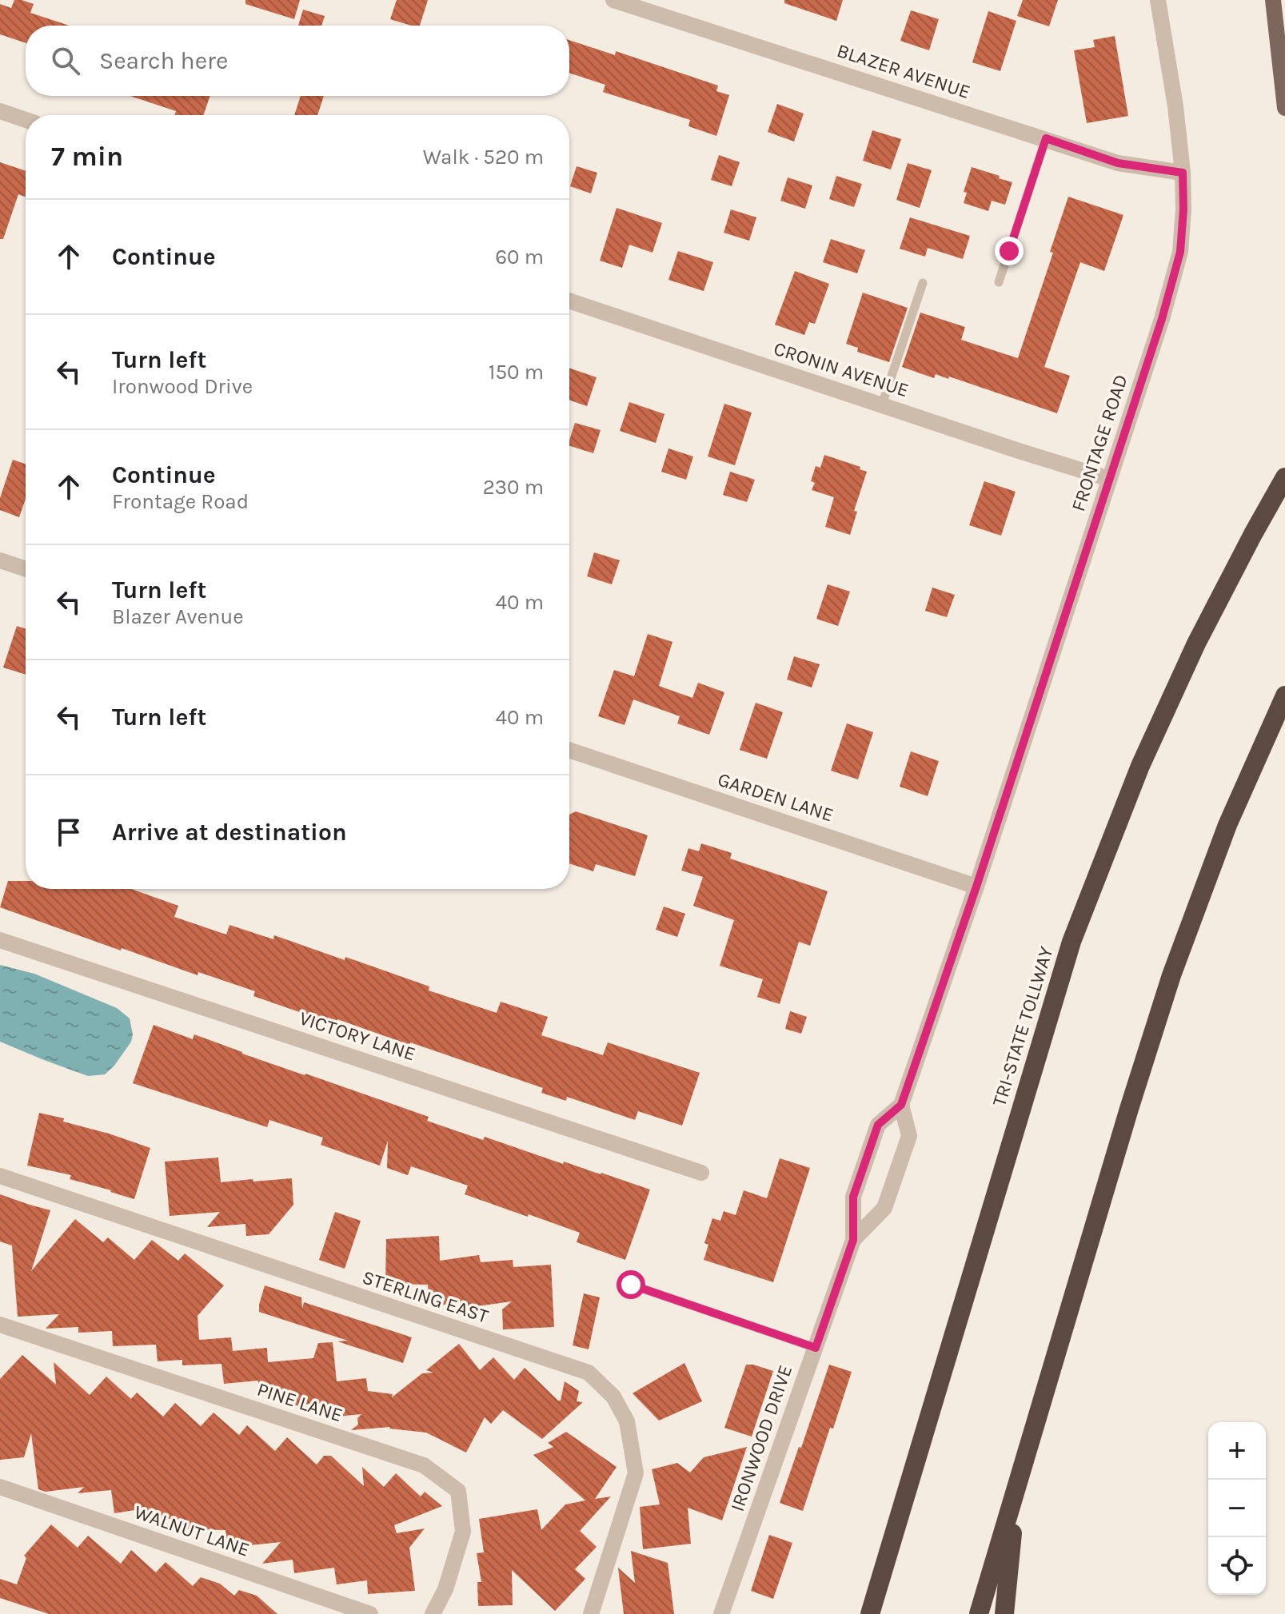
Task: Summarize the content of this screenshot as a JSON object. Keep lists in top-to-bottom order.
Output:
{
  "streets": {
    "highway": ["TRI-STATE TOLLWAY"],
    "street": [
      "BLAZER AVENUE",
      "CRONIN AVENUE",
      "FRONTAGE ROAD",
      "GARDEN LANE",
      "VICTORY LANE",
      "STERLING EAST",
      "PINE LANE",
      "IRONWOOD DRIVE",
      "WALNUT LANE"
    ]
  },
  "crossings": [
    ["BLAZER AVENUE", "FRONTAGE ROAD"],
    ["CRONIN AVENUE", "FRONTAGE ROAD"],
    ["FRONTAGE ROAD", "GARDEN LANE"],
    ["FRONTAGE ROAD", "IRONWOOD DRIVE"],
    ["GARDEN LANE", "IRONWOOD DRIVE"]
  ],
  "page": {
    "search": "Search here",
    "heading": ["7 min", "Walk · 520 m"],
    "list": [
      ["Continue", "60 m"],
      ["Turn left", "Ironwood Drive", "150 m"],
      ["Continue", "Frontage Road", "230 m"],
      ["Turn left", "Blazer Avenue", "40 m"],
      ["Turn left", "40 m"],
      "Arrive at destination"
    ],
    "map_buttons": ["+", "−"]
  }
}
